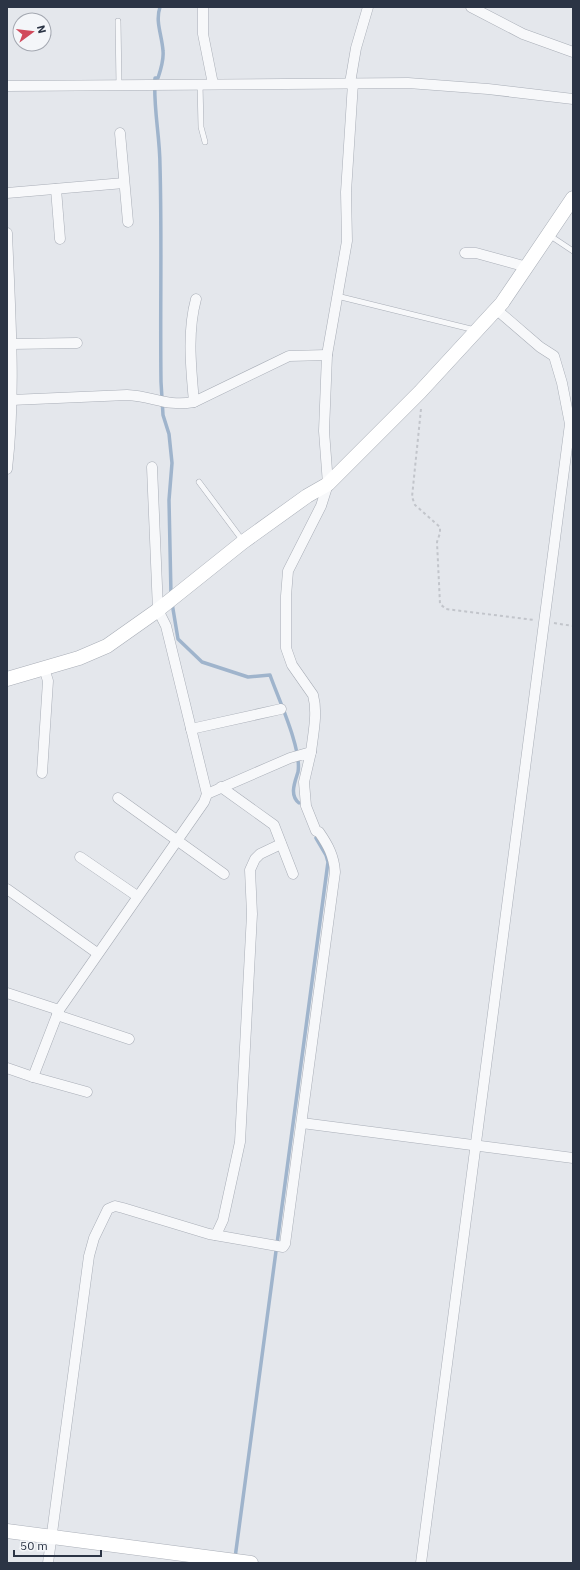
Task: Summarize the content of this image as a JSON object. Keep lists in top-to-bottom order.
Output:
{
  "scale_bar": "50 m",
  "north": "right"
}
